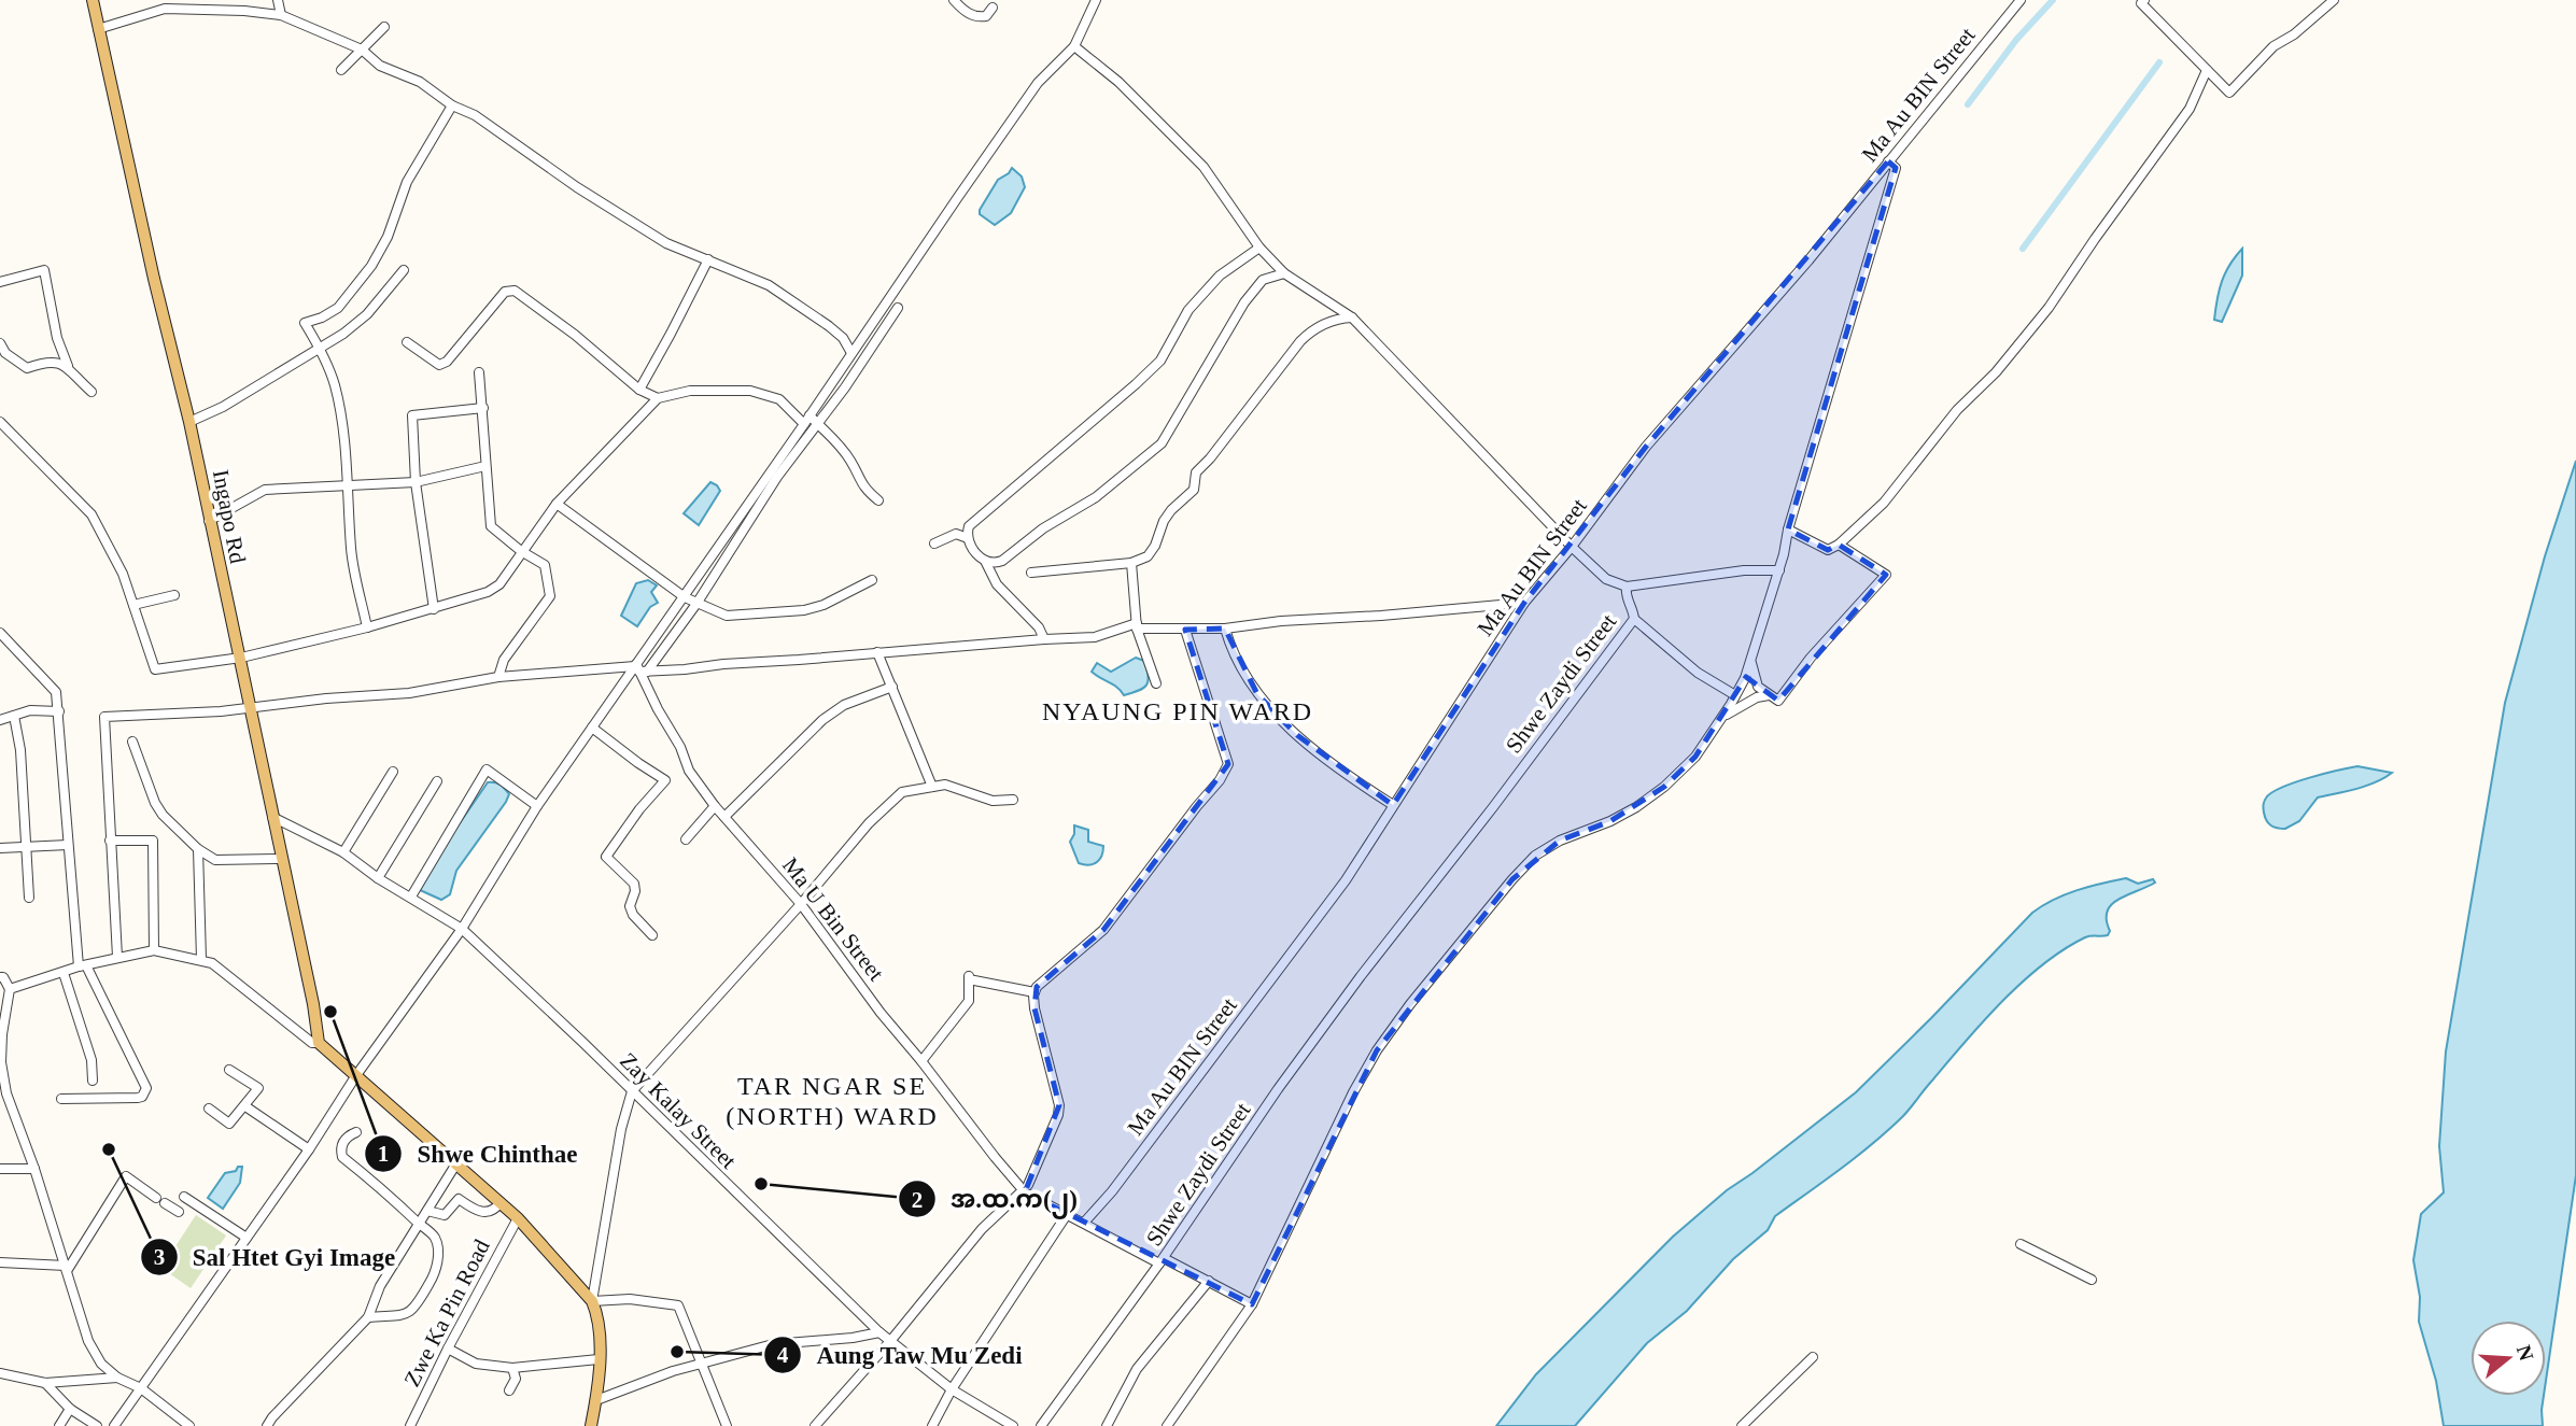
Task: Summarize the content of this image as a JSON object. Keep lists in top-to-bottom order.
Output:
{
  "streets": {
    "main road": ["Ingapo Rd"],
    "street": [
      "Ma Au BIN Street",
      "Shwe Zaydi Street",
      "Ma U Bin Street",
      "Zay Kalay Street",
      "Zwe Ka Pin Road"
    ]
  },
  "crossings": [
    ["Ma Au BIN Street", "Shwe Zaydi Street"],
    ["Ma Au BIN Street", "Ma U Bin Street"],
    ["Ingapo Rd", "Zay Kalay Street"],
    ["Shwe Zaydi Street", "Ma U Bin Street"]
  ],
  "districts": ["NYAUNG PIN WARD", "TAR NGAR SE (NORTH) WARD"],
  "places": [
    "Shwe Chinthae",
    "Sal Htet Gyi Image",
    "အ.ထ.က(၂)",
    "Aung Taw Mu Zedi"
  ],
  "north": "right"
}
